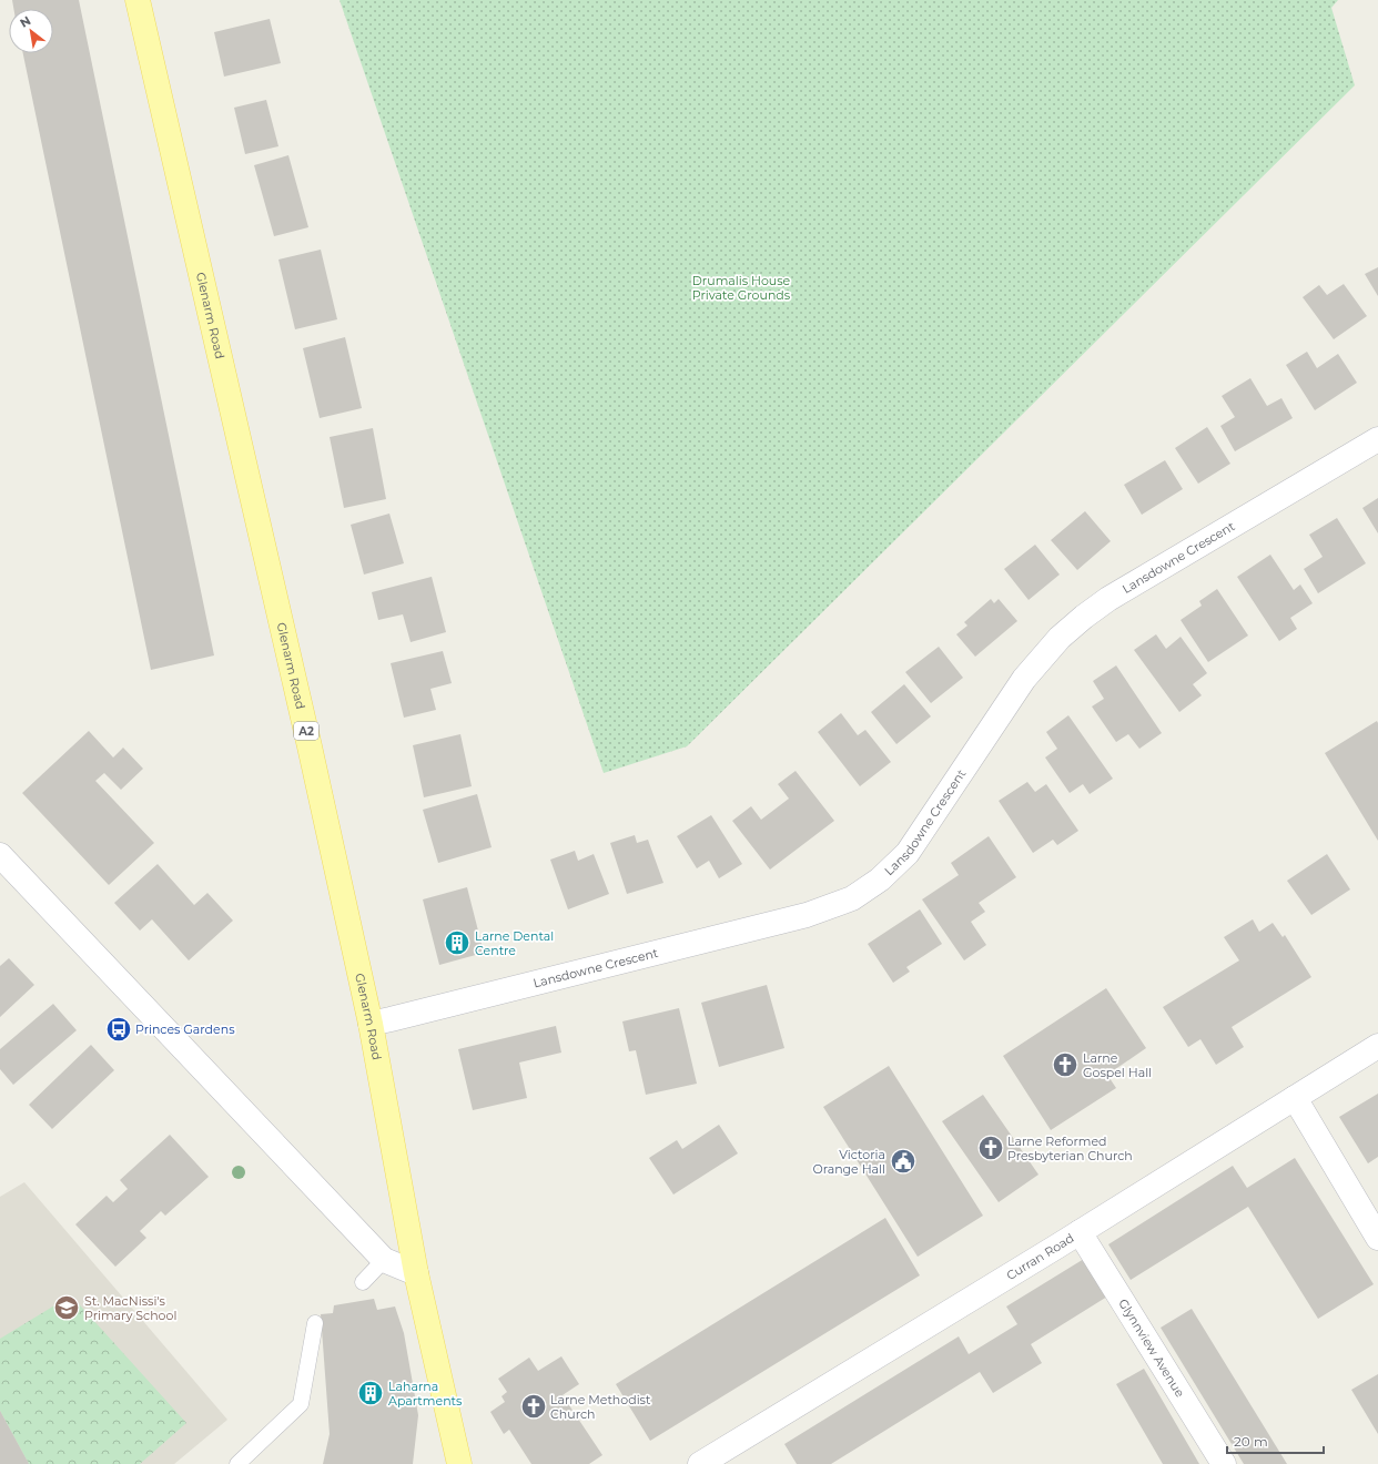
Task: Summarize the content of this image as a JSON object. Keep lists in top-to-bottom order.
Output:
{
  "streets": {
    "main road": ["Glenarm Road", "A2"],
    "street": ["Lansdowne Crescent", "Curran Road", "Glynnview Avenue"]
  },
  "crossings": [
    ["Glenarm Road", "Lansdowne Crescent"],
    ["Curran Road", "Glynnview Avenue"]
  ],
  "parks": ["Drumalis House Private Grounds"],
  "places": {
    "building": ["Larne Dental Centre", "Laharna Apartments"],
    "bus stop": ["Princes Gardens"],
    "church": ["Larne Gospel Hall", "Larne Reformed Presbyterian Church", "Larne Methodist Church"],
    "public building": ["Victoria Orange Hall"],
    "school or university": ["St. MacNissi's Primary School"]
  },
  "scale_bar": "20 m",
  "north": "top left"
}
